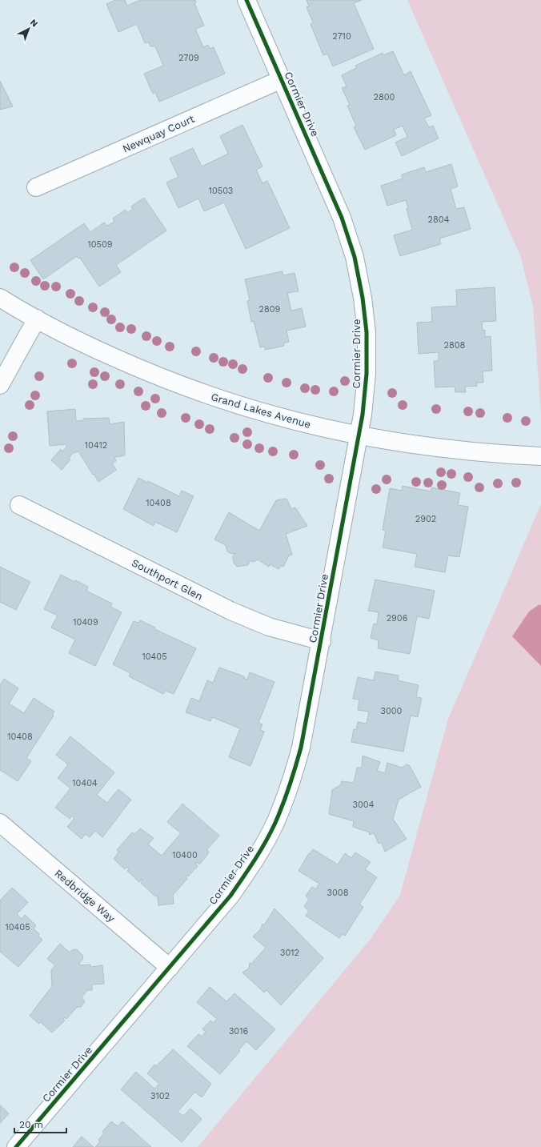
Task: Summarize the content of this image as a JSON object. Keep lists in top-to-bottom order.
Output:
{
  "streets": {
    "street": [
      "Cormier Drive",
      "Newquay Court",
      "Grand Lakes Avenue",
      "Southport Glen",
      "Redbridge Way"
    ]
  },
  "crossings": [
    ["Cormier Drive", "Newquay Court"],
    ["Cormier Drive", "Grand Lakes Avenue"],
    ["Cormier Drive", "Southport Glen"],
    ["Cormier Drive", "Redbridge Way"]
  ],
  "house_numbers": [
    "2710",
    "2709",
    "2800",
    "10503",
    "2804",
    "10509",
    "2809",
    "2808",
    "10412",
    "10408",
    "2902",
    "2906",
    "10409",
    "10405",
    "3000",
    "10408",
    "10404",
    "3004",
    "10400",
    "3008",
    "10405",
    "3012",
    "3016",
    "3102"
  ],
  "scale_bar": "20 m",
  "north": "top right"
}
